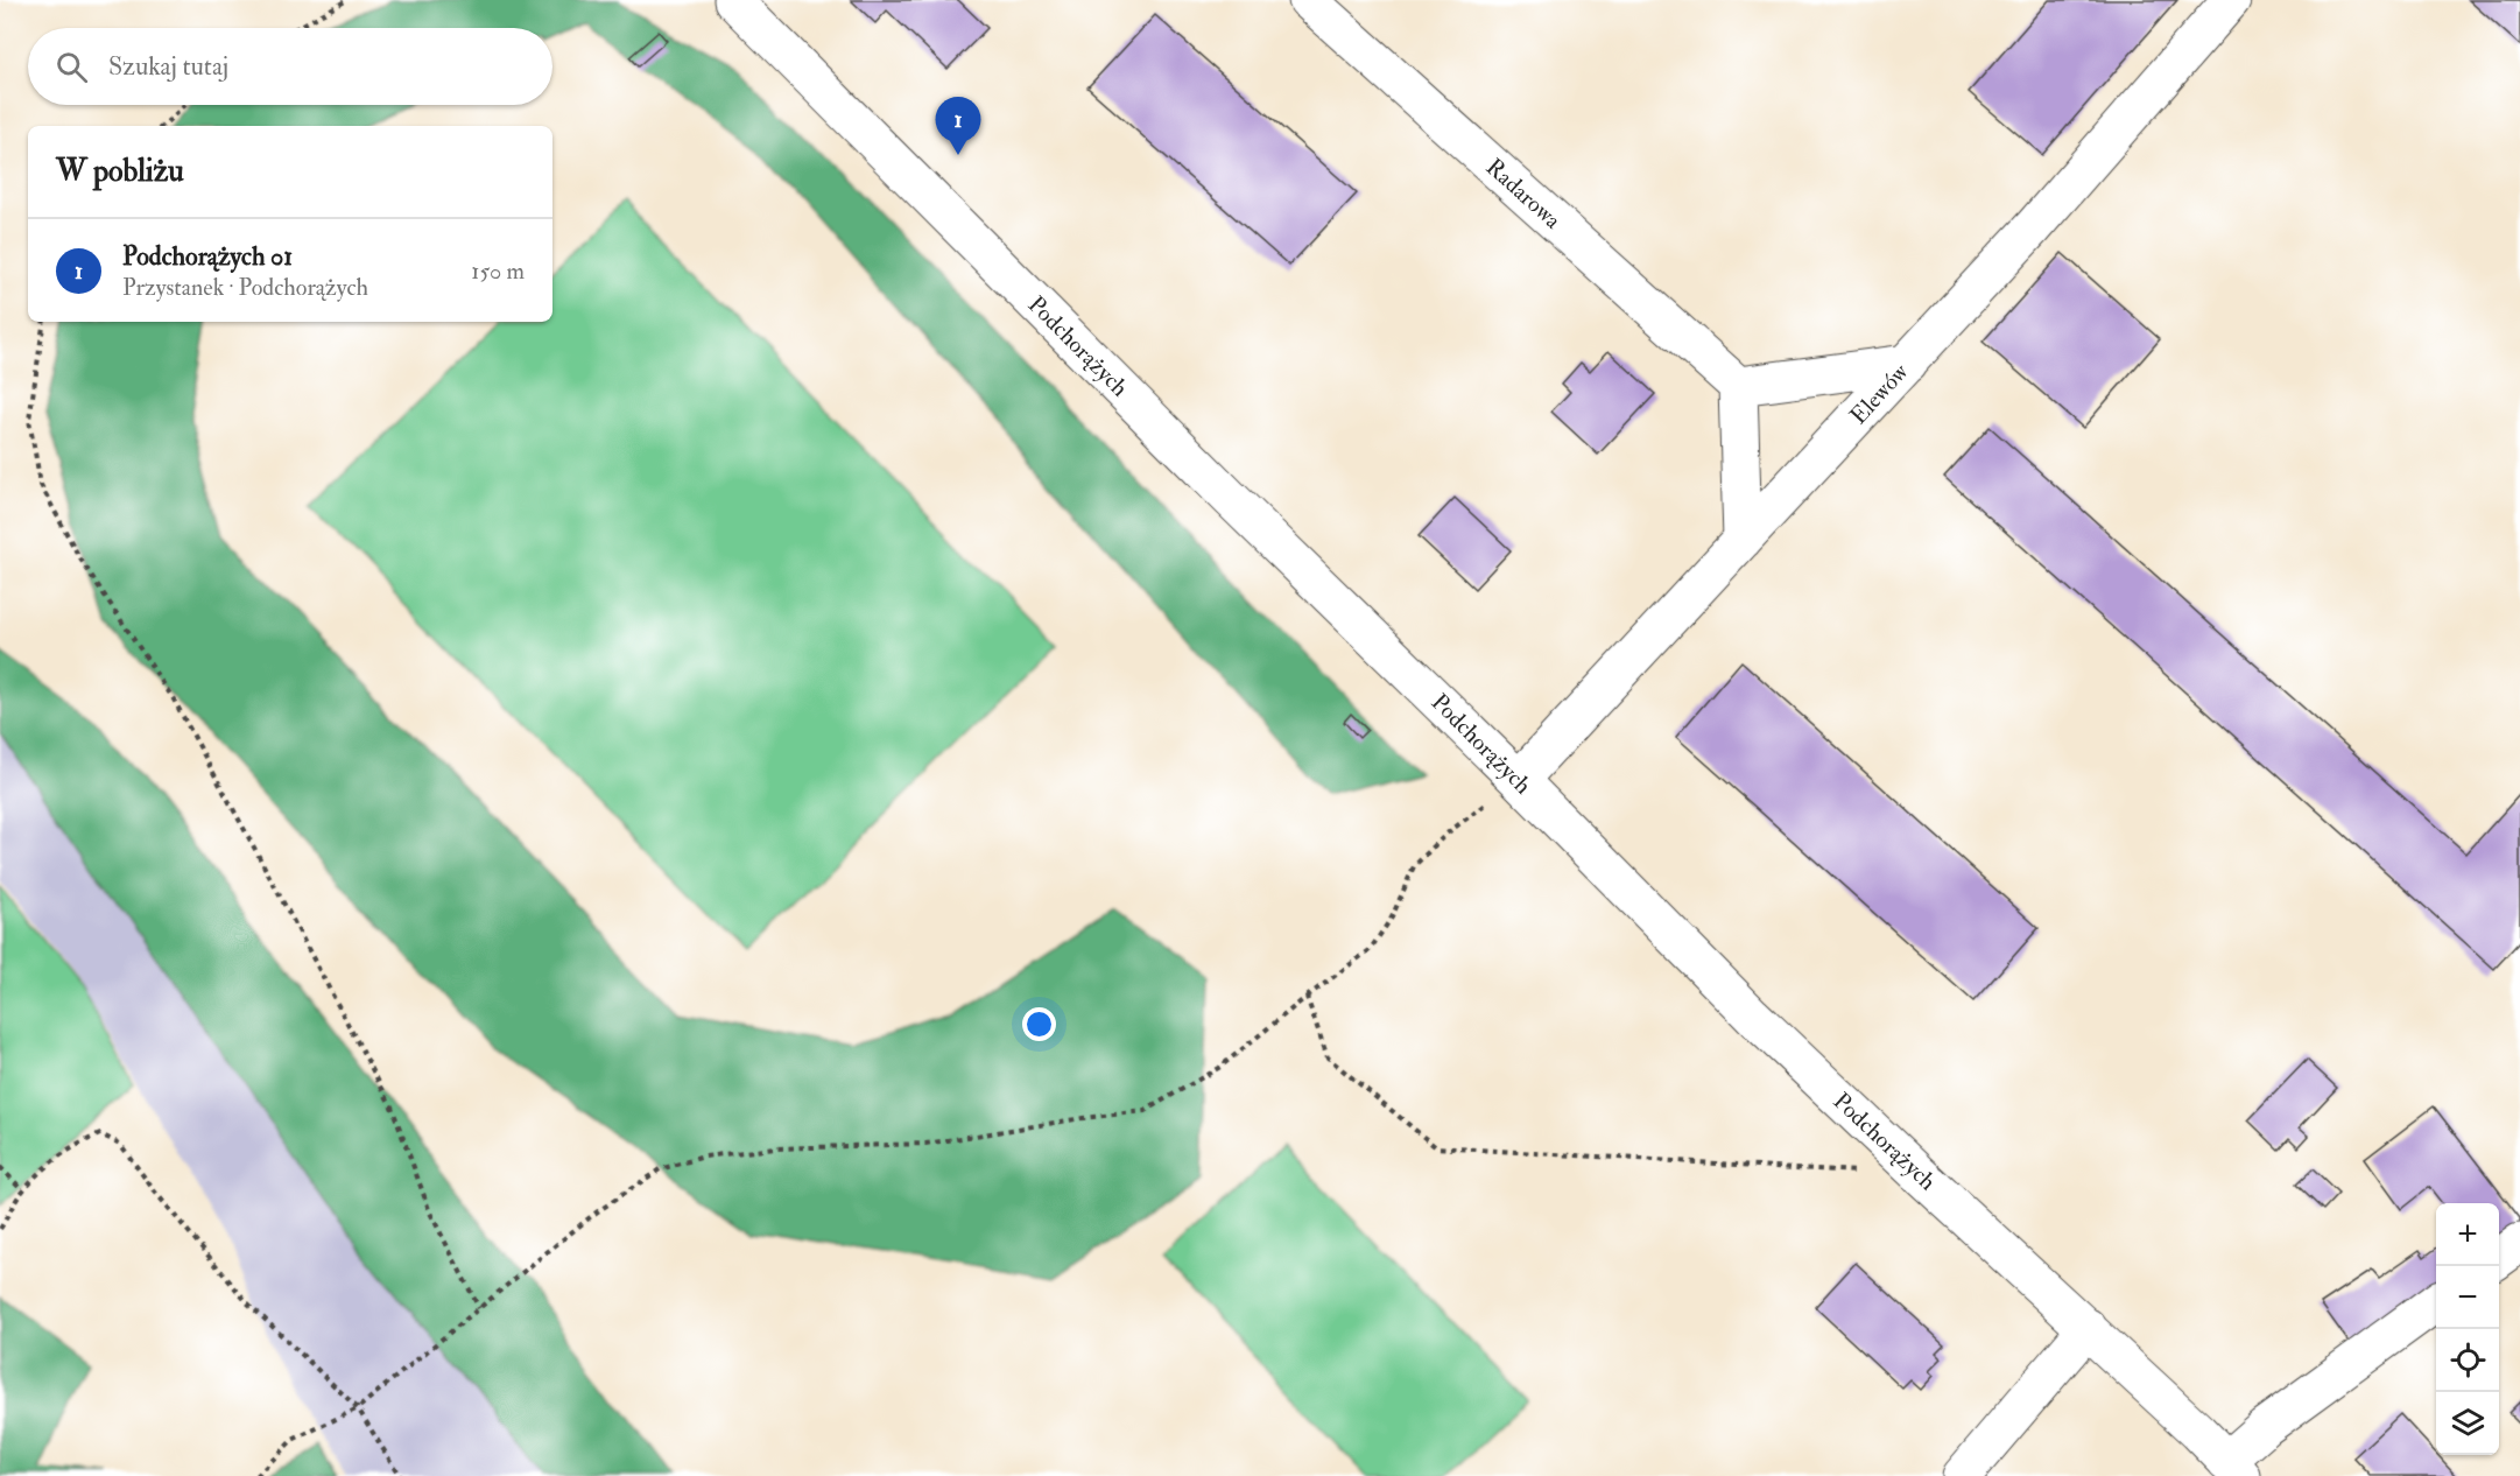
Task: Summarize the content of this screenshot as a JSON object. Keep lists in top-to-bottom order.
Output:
{
  "streets": {
    "street": ["Radarowa", "Podchorążych", "Elewów"]
  },
  "crossings": [
    ["Podchorążych", "Elewów"]
  ],
  "page": {
    "search": "Szukaj tutaj",
    "pins": "1",
    "heading": "W pobliżu",
    "list": [
      {
        "mark": "1",
        "name": "Podchorążych 01",
        "note": "Przystanek · Podchorążych",
        "value": "150 m"
      }
    ],
    "map_buttons": ["+", "−"]
  }
}
